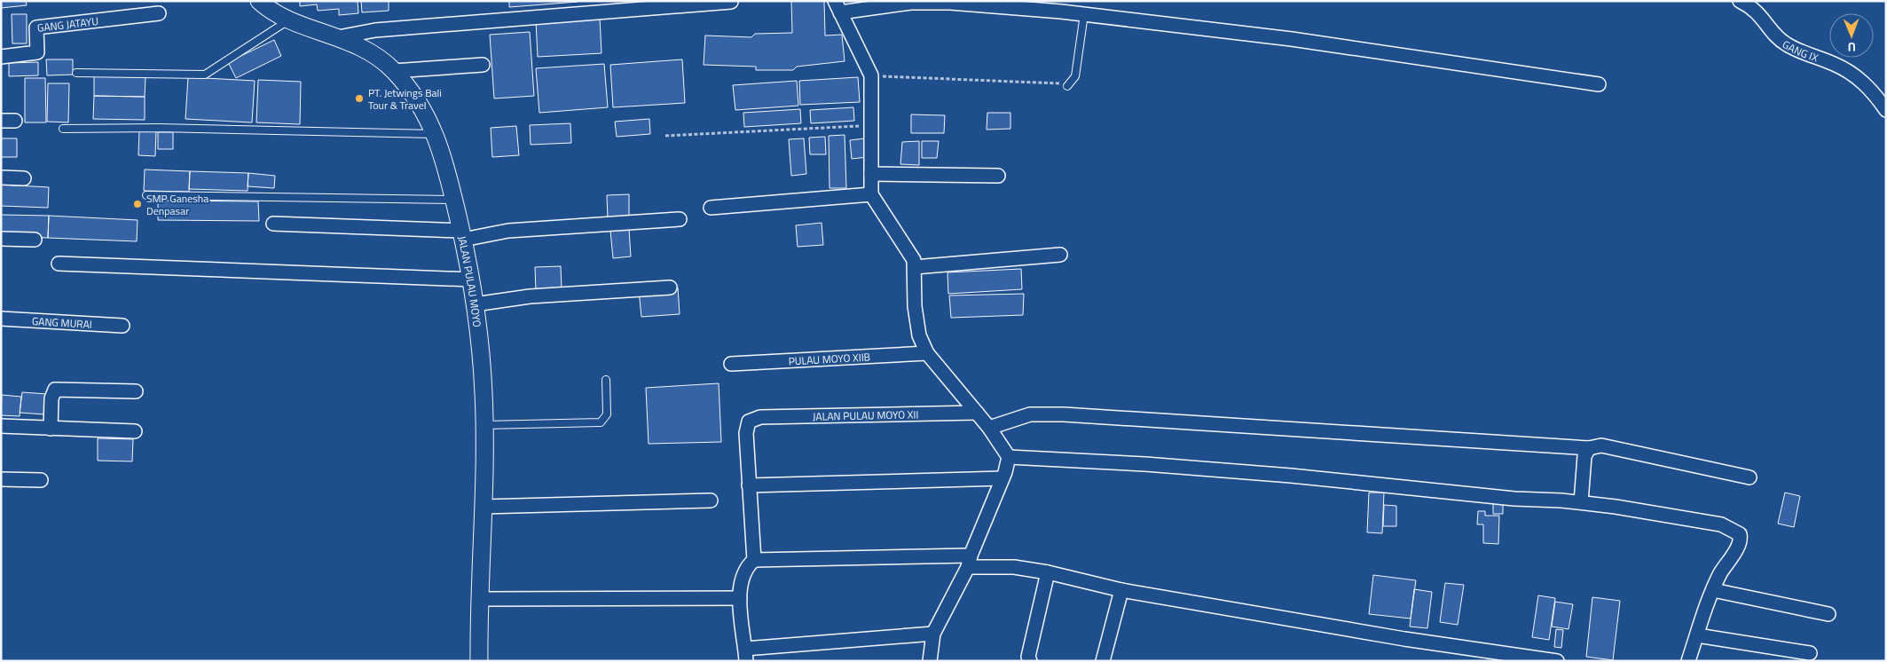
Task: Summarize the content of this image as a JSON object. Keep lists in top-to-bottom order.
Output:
{
  "streets": {
    "street": [
      "GANG JATAYU",
      "GANG IX",
      "JALAN PULAU MOYO",
      "GANG MURAI",
      "PULAU MOYO XIIB",
      "JALAN PULAU MOYO XII"
    ]
  },
  "places": ["PT. Jetwings Bali Tour & Travel", "SMP Ganesha Denpasar"],
  "north": "bottom"
}
